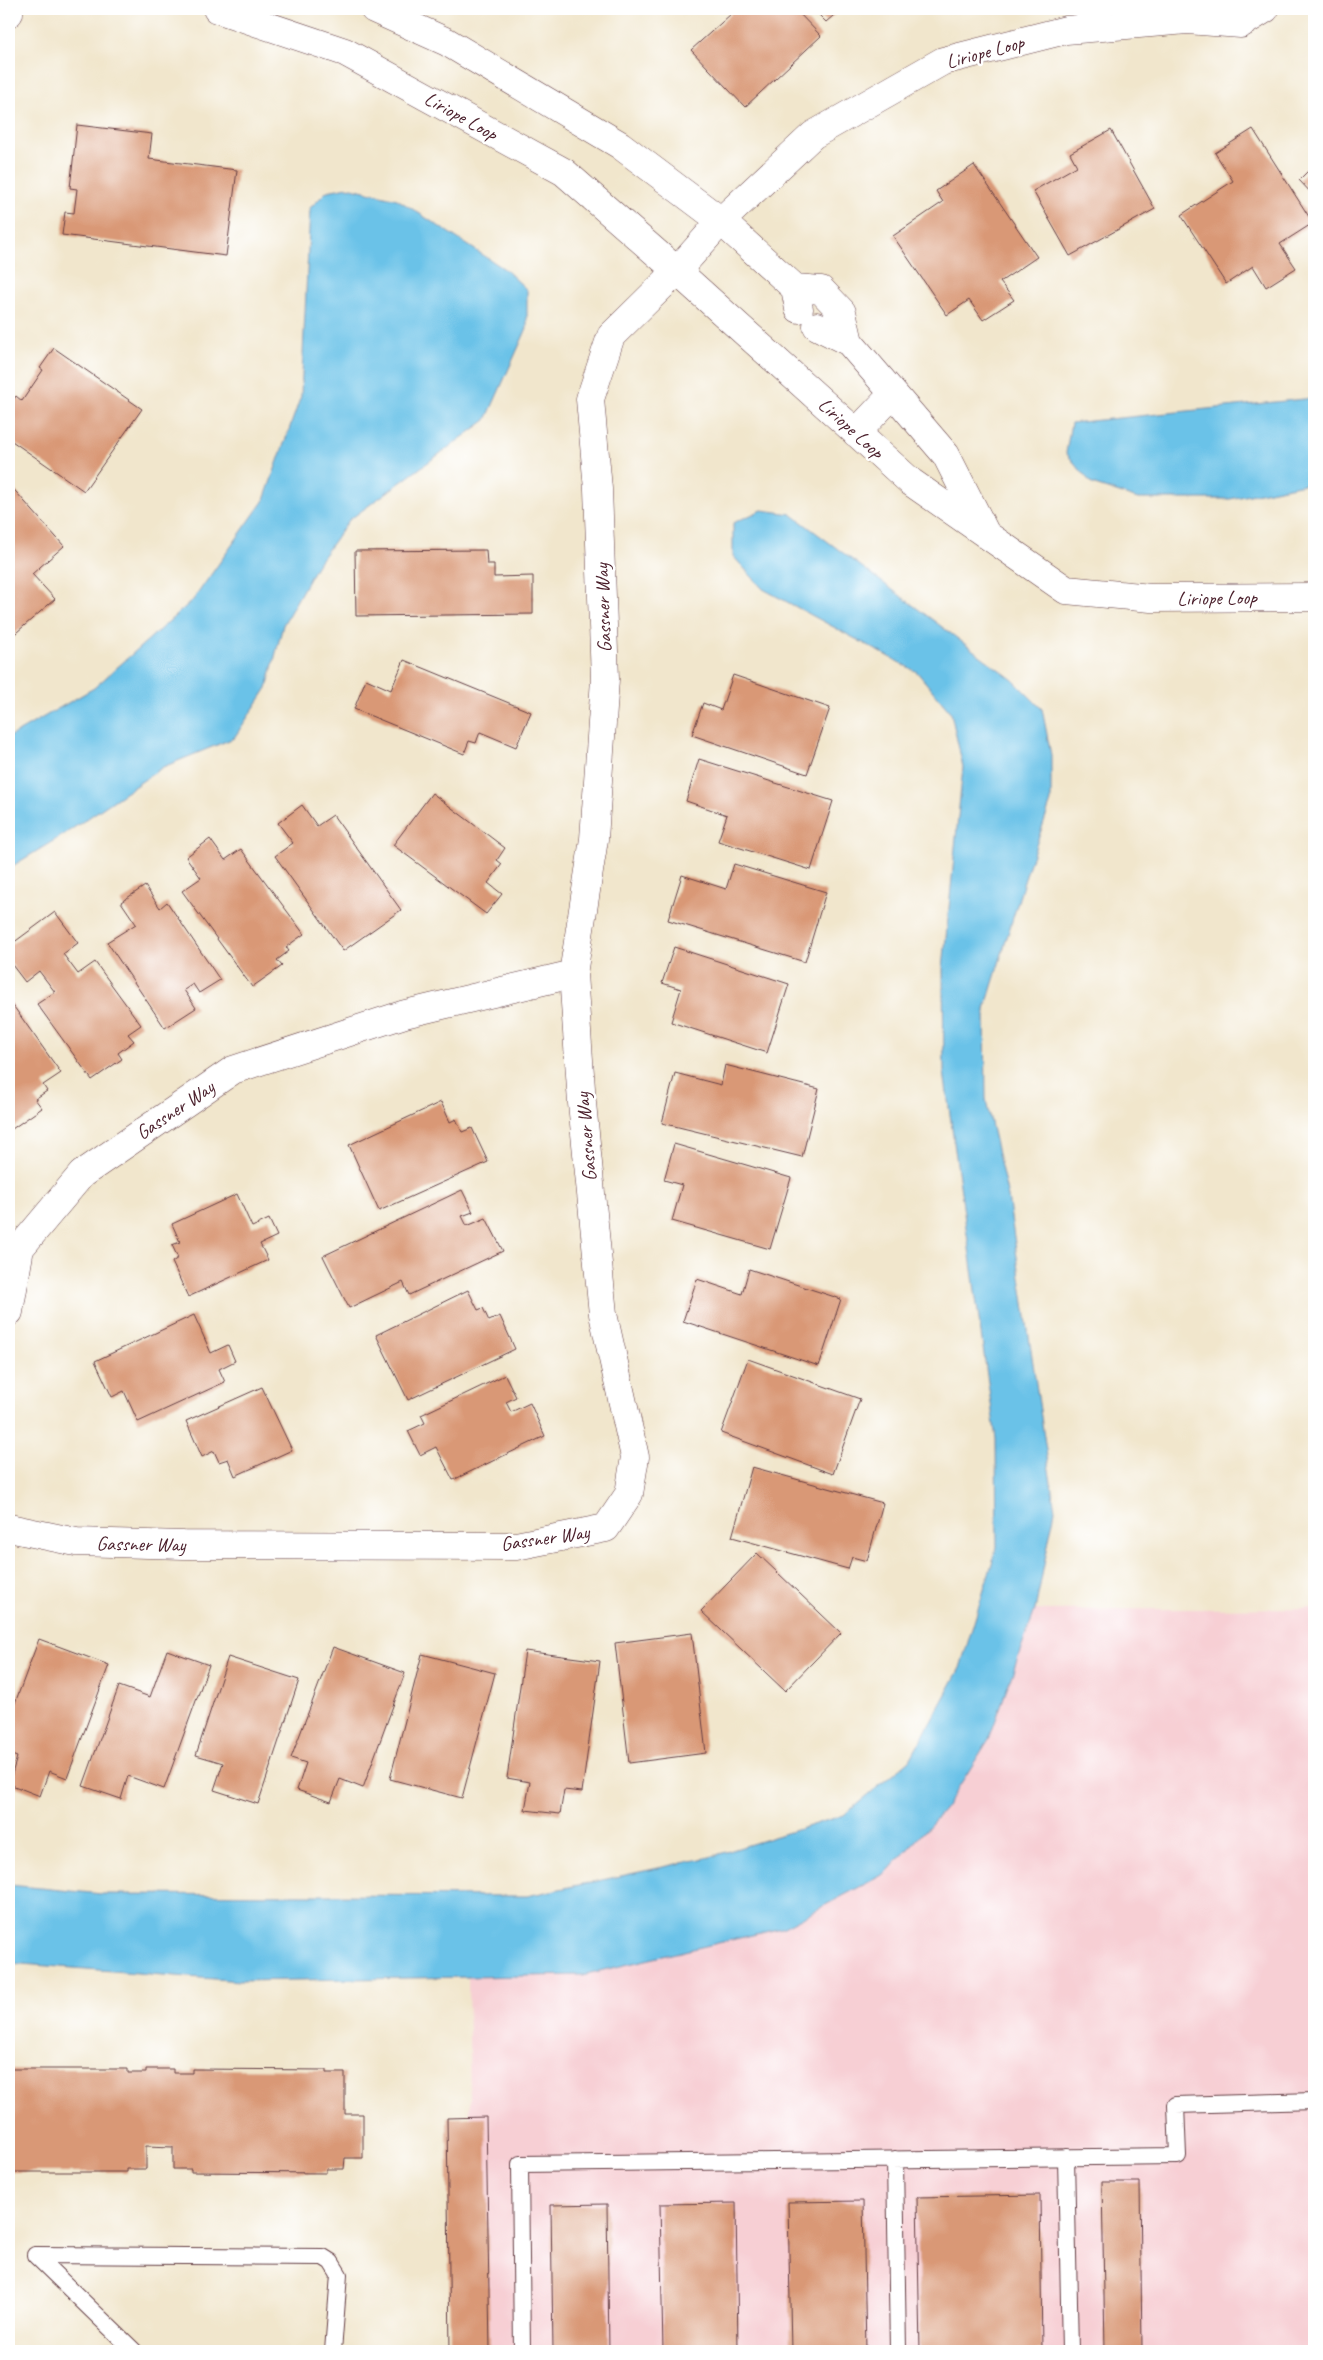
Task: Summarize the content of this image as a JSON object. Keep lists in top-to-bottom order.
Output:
{
  "streets": {
    "street": ["Liriope Loop", "Gassner Way"]
  },
  "crossings": [
    ["Liriope Loop", "Gassner Way"]
  ]
}
